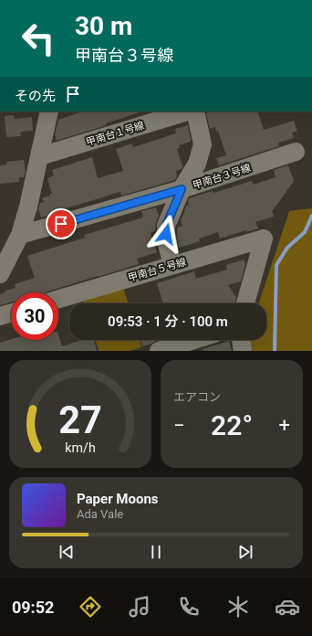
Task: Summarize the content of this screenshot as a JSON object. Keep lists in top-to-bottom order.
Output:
{
  "streets": {
    "street": ["甲南台１号線", "甲南台３号線", "甲南台５号線"]
  },
  "page": {
    "turn": ["30 m", "甲南台３号線"],
    "then": "その先",
    "limit": "30",
    "trip": "09:53 · 1 分 · 100 m",
    "tile": "エアコン",
    "heat": ["−", "22°", "+"],
    "song": ["Paper Moons", "Ada Vale"],
    "tabs": "09:52",
    "gauge": ["27", "km/h"]
  }
}
